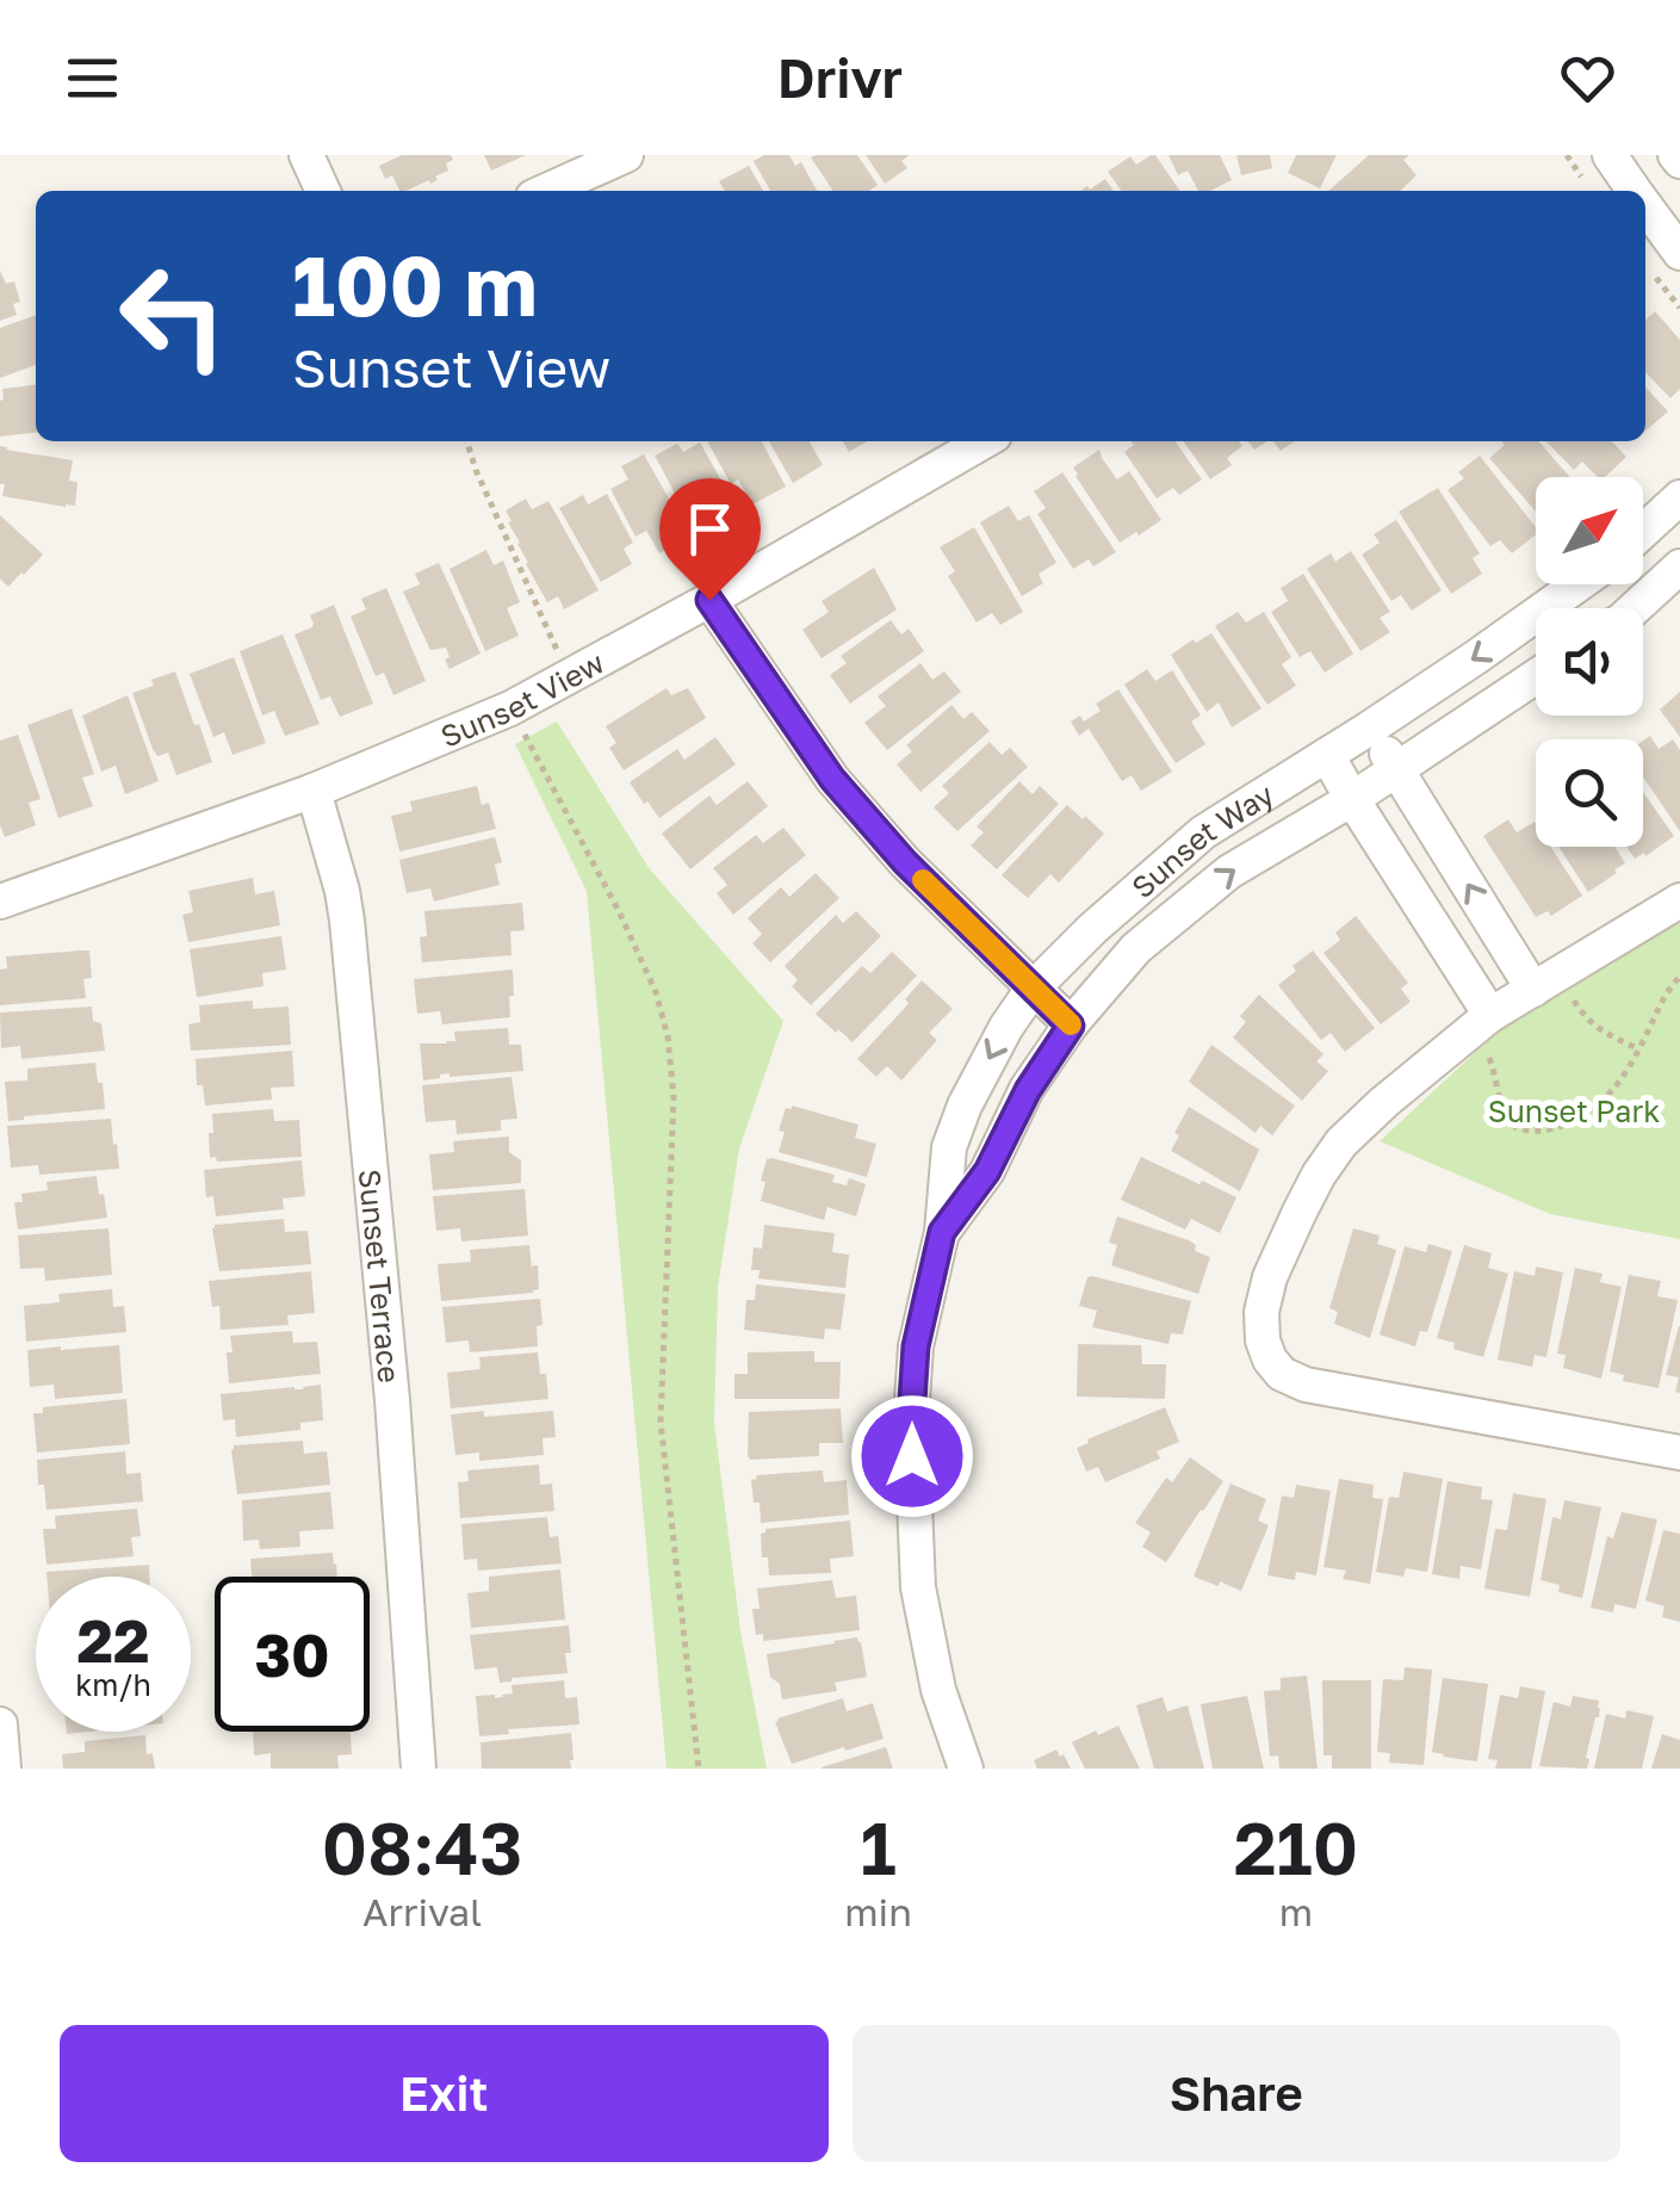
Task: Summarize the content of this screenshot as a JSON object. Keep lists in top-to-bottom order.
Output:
{
  "streets": {
    "street": ["Sunset View", "Sunset Way", "Sunset Terrace"]
  },
  "crossings": [
    ["Sunset View", "Sunset Terrace"]
  ],
  "parks": ["Sunset Park"],
  "north": "top right",
  "page": {
    "header": "Drivr",
    "turn": ["100 m", "Sunset View"],
    "speed": "22 km/h",
    "limit": "30",
    "eta": [
      "08:43",
      "Arrival",
      "1",
      "min",
      "210",
      "m"
    ],
    "buttons": ["Exit", "Share"]
  }
}
